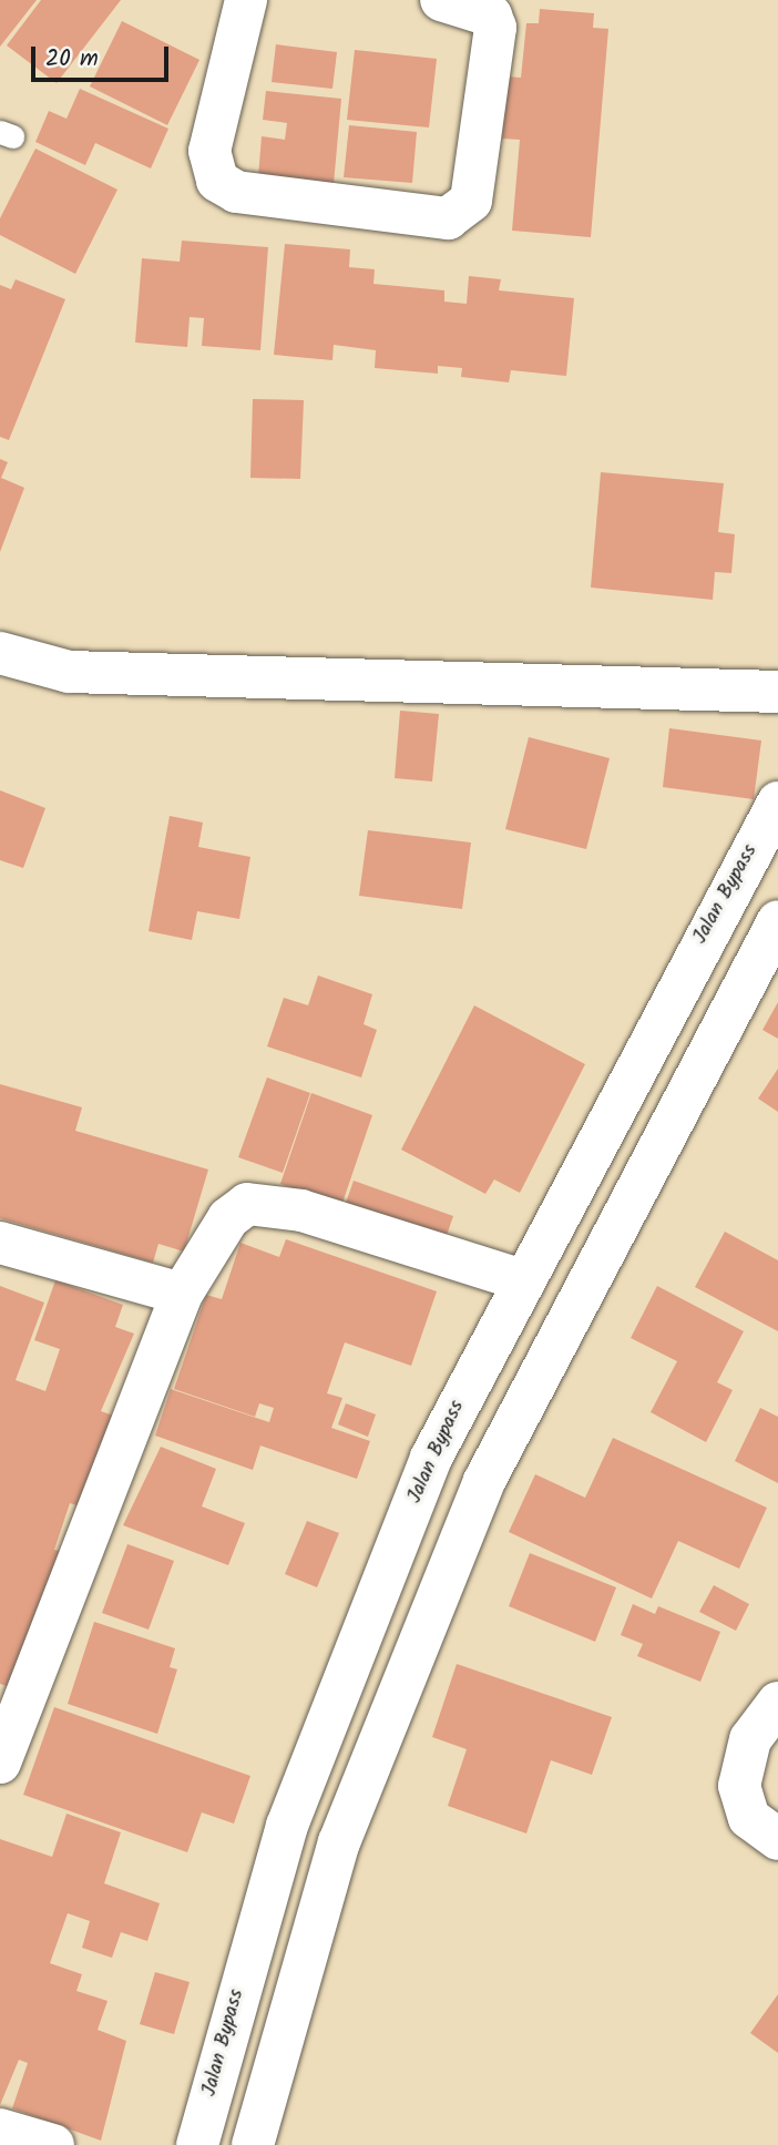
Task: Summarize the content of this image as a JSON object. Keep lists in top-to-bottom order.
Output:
{
  "streets": {
    "main road": ["Jalan Bypass"]
  },
  "scale_bar": "20 m"
}
